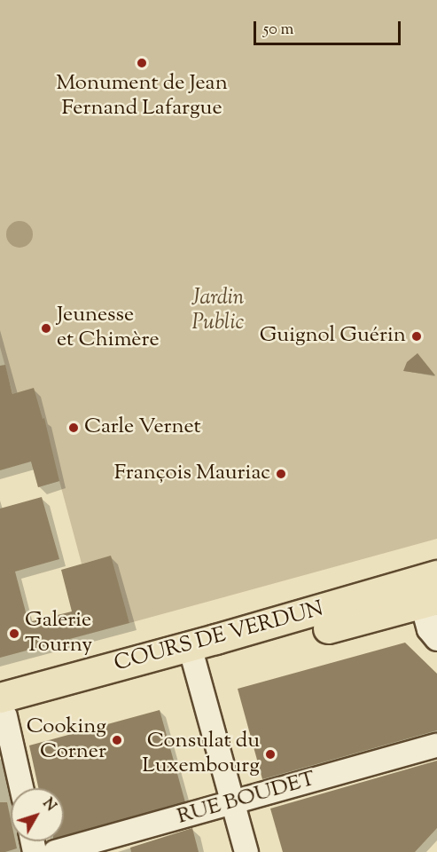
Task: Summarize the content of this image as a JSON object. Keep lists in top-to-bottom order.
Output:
{
  "streets": {
    "main road": ["COURS DE VERDUN"],
    "street": ["RUE BOUDET"]
  },
  "parks": ["Jardin Public"],
  "places": [
    "Monument de Jean Fernand Lafargue",
    "Jeunesse et Chimère",
    "Guignol Guérin",
    "Carle Vernet",
    "François Mauriac",
    "Galerie Tourny",
    "Cooking Corner",
    "Consulat du Luxembourg"
  ],
  "scale_bar": "50 m",
  "north": "top right"
}
